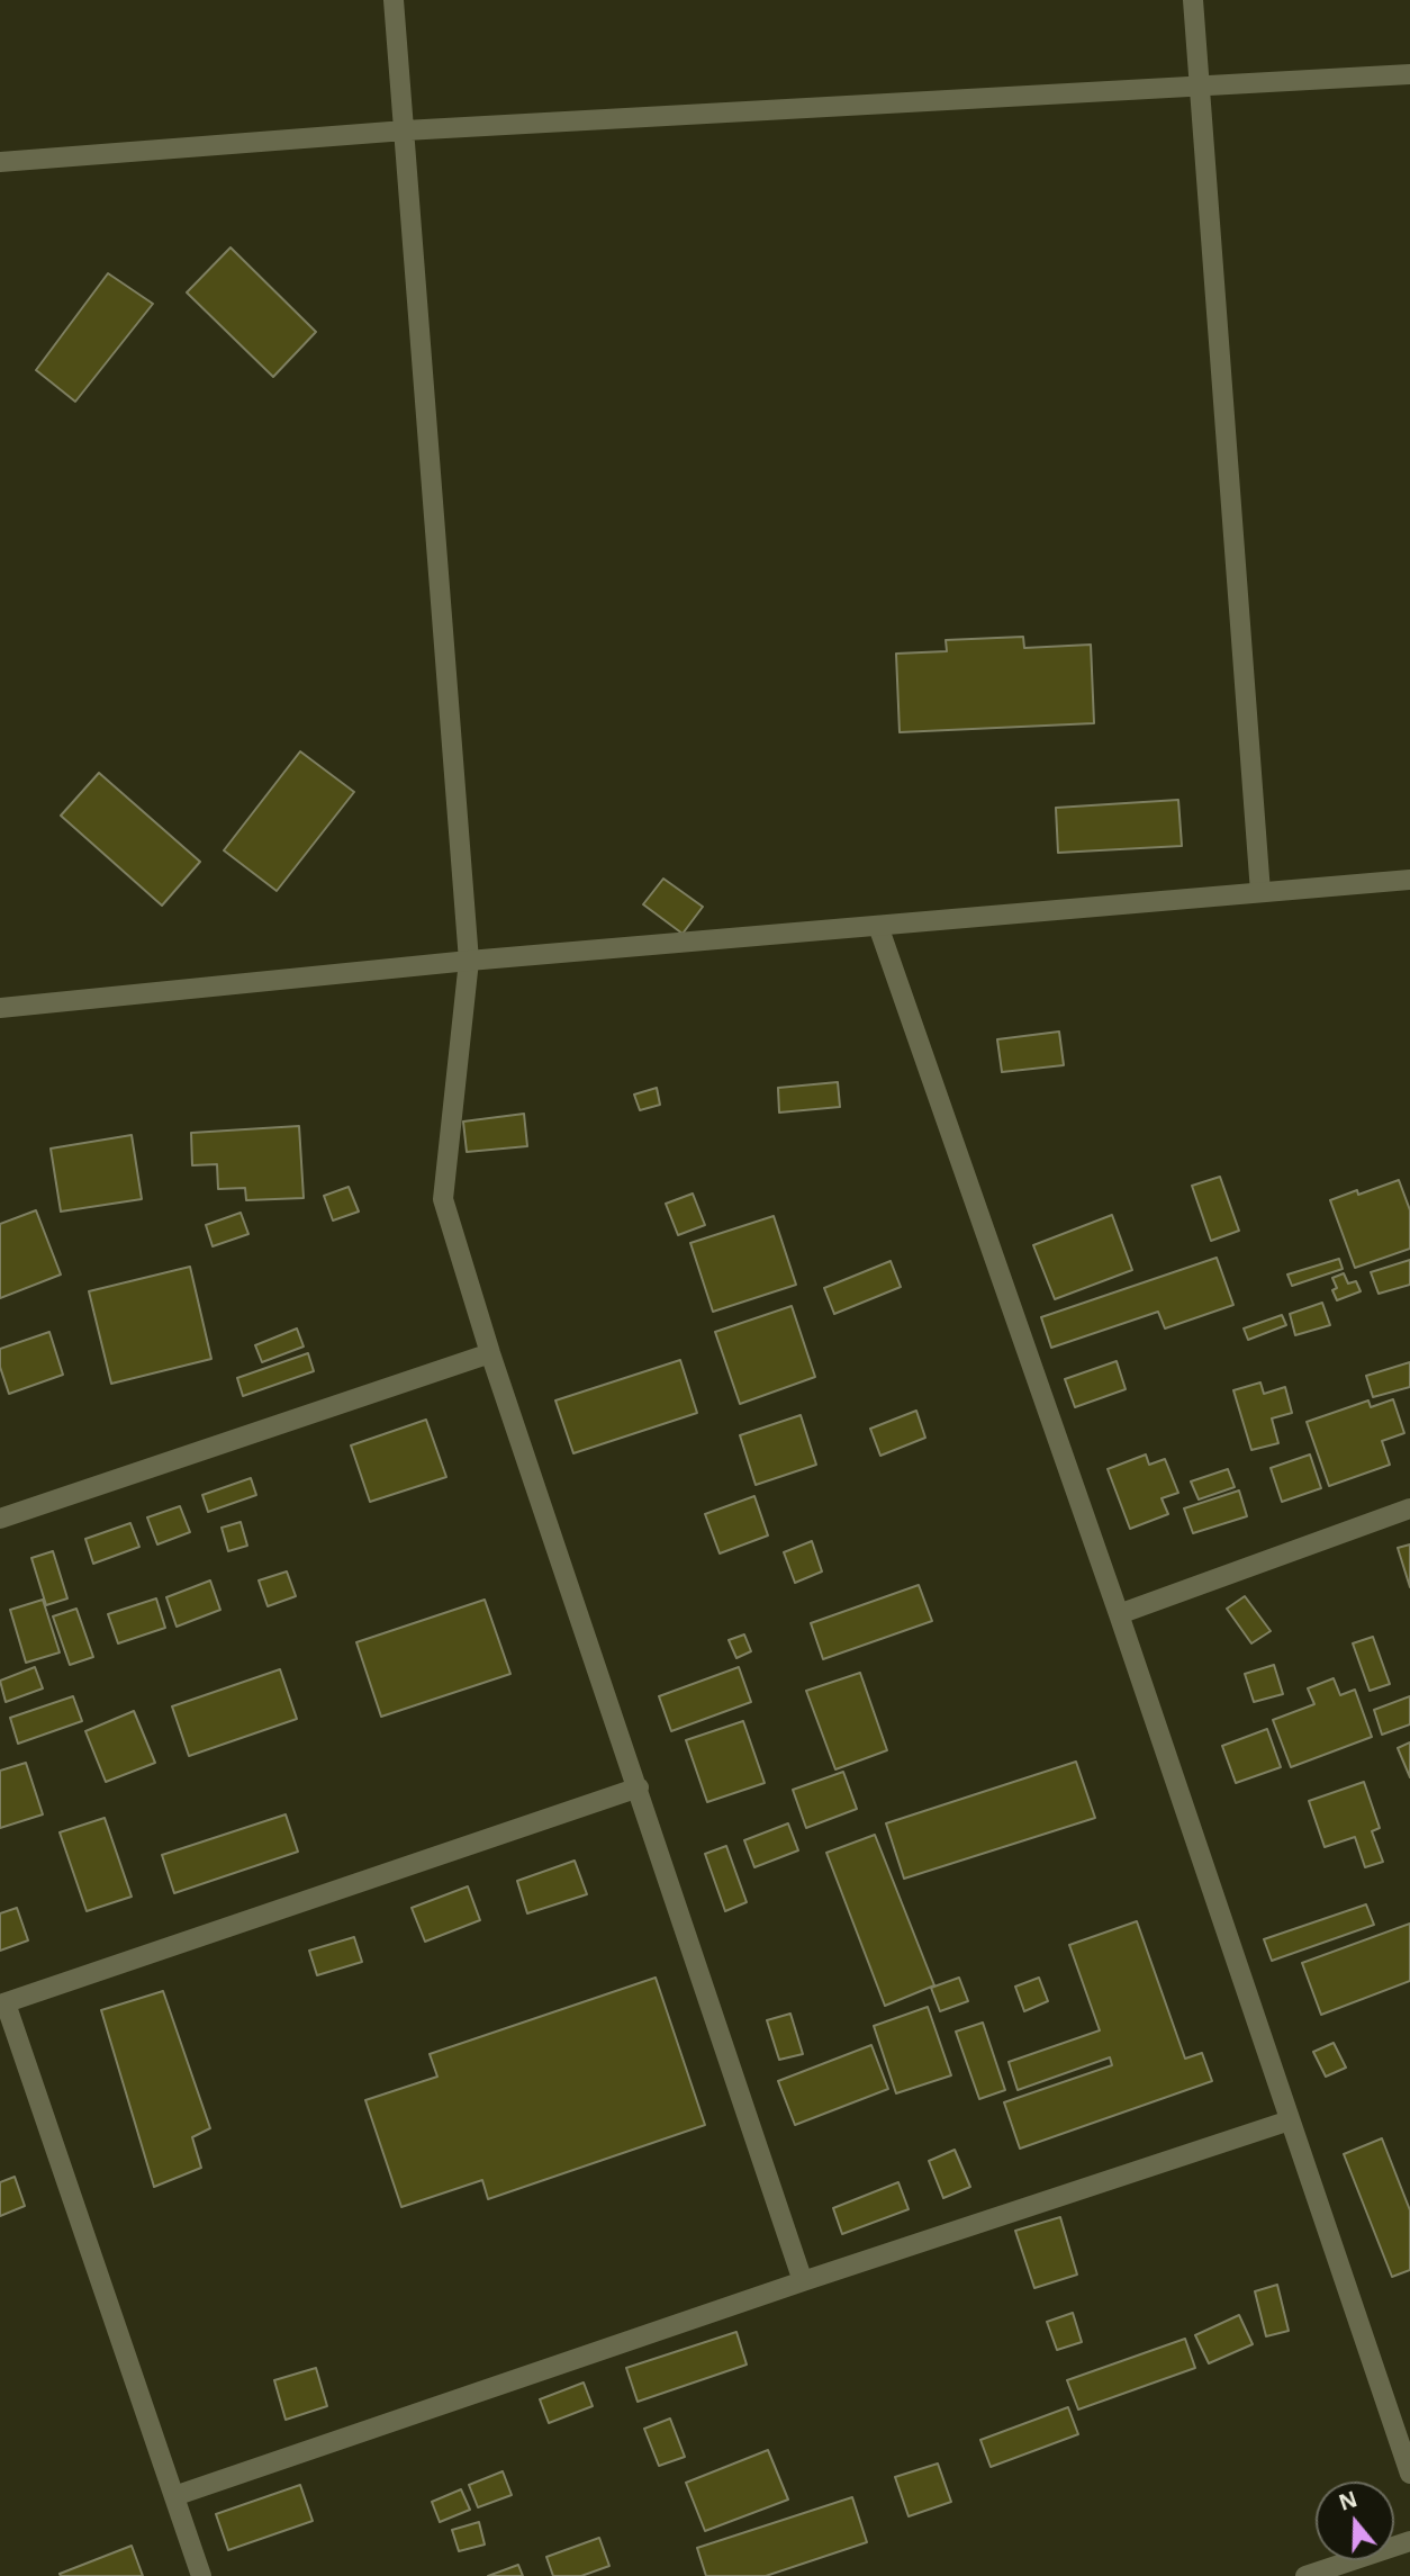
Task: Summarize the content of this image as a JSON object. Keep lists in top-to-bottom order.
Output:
{
  "north": "top"
}
